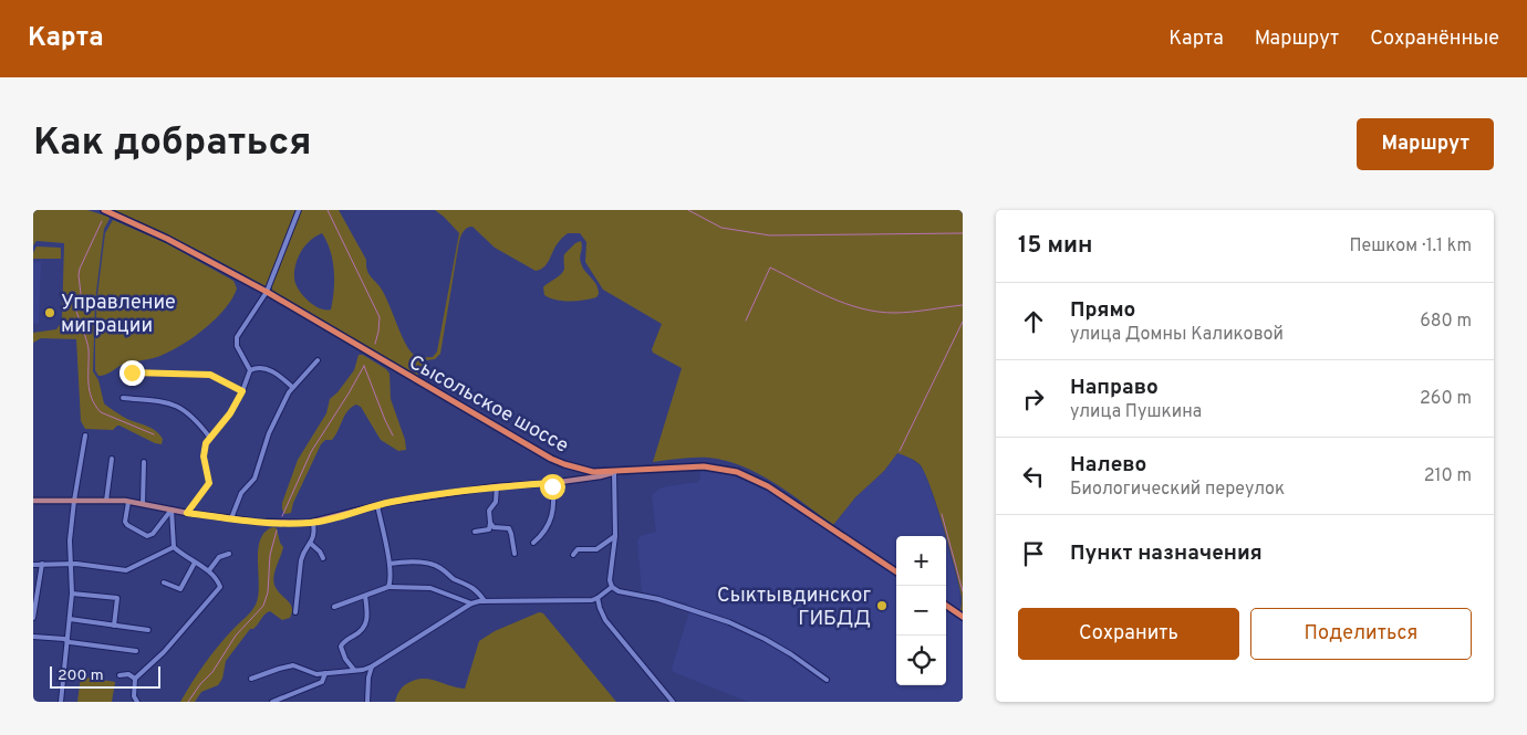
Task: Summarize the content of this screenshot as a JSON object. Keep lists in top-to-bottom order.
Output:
{
  "streets": {
    "highway": ["Сысольское шоссе"]
  },
  "places": ["Управление миграции", "Сыктывдинског ГИБДД"],
  "scale_bar": "200 m",
  "page": {
    "header": "Карта",
    "nav": ["Карта", "Маршрут", "Сохранённые"],
    "buttons": [
      "Маршрут",
      ["Сохранить", "Поделиться"]
    ],
    "title": "Как добраться",
    "heading": ["15 мин", "Пешком · 1.1 km"],
    "list": [
      ["Прямо", "улица Домны Каликовой", "680 m"],
      ["Направо", "улица Пушкина", "260 m"],
      ["Налево", "Биологический переулок", "210 m"],
      "Пункт назначения"
    ],
    "map_buttons": ["+", "−"],
    "scale": "200 m"
  }
}
